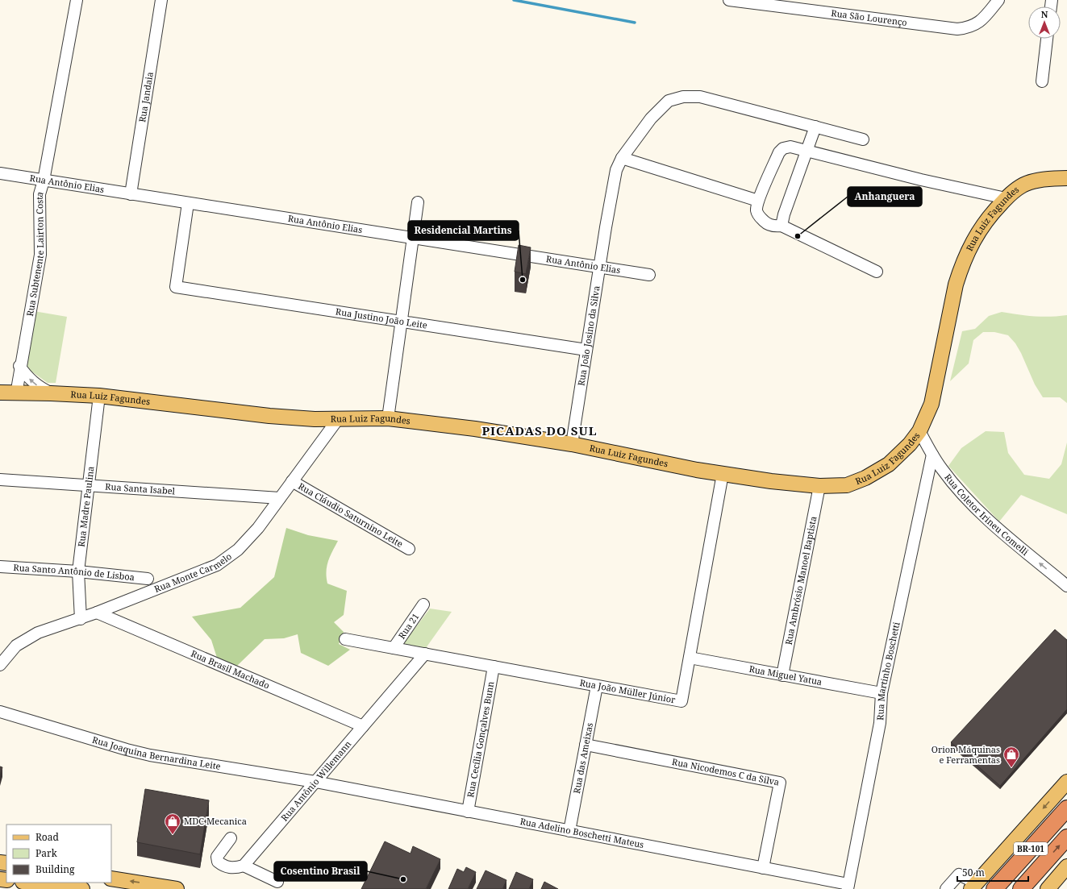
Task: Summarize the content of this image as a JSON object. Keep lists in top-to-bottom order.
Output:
{
  "streets": {
    "highway": ["BR-101"],
    "main road": ["Rua Luiz Fagundes"],
    "street": [
      "Rua São Lourenço",
      "Rua Jandaia",
      "Rua Antônio Elias",
      "Rua Subtenente Lairton Costa",
      "Rua Justino João Leite",
      "Rua João Josino da Silva",
      "Rua Santa Isabel",
      "Rua Madre Paulina",
      "Rua Coletor Irineu Comelli",
      "Rua Cláudio Saturnino Leite",
      "Rua Santo Antônio de Lisboa",
      "Rua Monte Carmelo",
      "Rua Ambrósio Manoel Baptista",
      "Rua 21",
      "Rua Brasil Machado",
      "Rua Martinho Boschetti",
      "Rua Miguel Yatua",
      "Rua João Müller Júnior",
      "Rua Cecília Gonçalves Bunn",
      "Rua Joaquina Bernardina Leite",
      "Rua das Ameixas",
      "Rua Nicodemos C da Silva",
      "Rua Antônio Willemann",
      "Rua Adelino Boschetti Mateus"
    ]
  },
  "crossings": [
    ["Rua Jandaia", "Rua Antônio Elias"],
    ["Rua Antônio Elias", "Rua Subtenente Lairton Costa"],
    ["Rua Antônio Elias", "Rua Justino João Leite"],
    ["Rua Antônio Elias", "Rua João Josino da Silva"],
    ["Rua Luiz Fagundes", "Rua Subtenente Lairton Costa"],
    ["Rua Luiz Fagundes", "Rua João Josino da Silva"],
    ["Rua Luiz Fagundes", "Rua Madre Paulina"],
    ["Rua Luiz Fagundes", "Rua Coletor Irineu Comelli"],
    ["Rua Luiz Fagundes", "Rua Monte Carmelo"],
    ["Rua Luiz Fagundes", "Rua Ambrósio Manoel Baptista"],
    ["Rua Luiz Fagundes", "Rua João Müller Júnior"],
    ["Rua Justino João Leite", "Rua João Josino da Silva"],
    ["Rua Santa Isabel", "Rua Madre Paulina"],
    ["Rua Santa Isabel", "Rua Monte Carmelo"],
    ["Rua Madre Paulina", "Rua Santo Antônio de Lisboa"],
    ["Rua Madre Paulina", "Rua Monte Carmelo"],
    ["Rua Coletor Irineu Comelli", "Rua Martinho Boschetti"],
    ["Rua Cláudio Saturnino Leite", "Rua Monte Carmelo"],
    ["Rua Monte Carmelo", "Rua Brasil Machado"],
    ["Rua Ambrósio Manoel Baptista", "Rua Miguel Yatua"],
    ["Rua 21", "Rua João Müller Júnior"],
    ["Rua Brasil Machado", "Rua Antônio Willemann"],
    ["Rua Martinho Boschetti", "Rua Miguel Yatua"],
    ["Rua Martinho Boschetti", "Rua Adelino Boschetti Mateus"],
    ["Rua Miguel Yatua", "Rua João Müller Júnior"],
    ["Rua João Müller Júnior", "Rua Cecília Gonçalves Bunn"],
    ["Rua João Müller Júnior", "Rua das Ameixas"],
    ["Rua João Müller Júnior", "Rua Antônio Willemann"],
    ["Rua Cecília Gonçalves Bunn", "Rua Adelino Boschetti Mateus"],
    ["Rua Joaquina Bernardina Leite", "Rua Antônio Willemann"],
    ["Rua Joaquina Bernardina Leite", "Rua Adelino Boschetti Mateus"],
    ["Rua das Ameixas", "Rua Nicodemos C da Silva"],
    ["Rua das Ameixas", "Rua Adelino Boschetti Mateus"],
    ["Rua Nicodemos C da Silva", "Rua Adelino Boschetti Mateus"],
    ["Rua Antônio Willemann", "Rua Adelino Boschetti Mateus"]
  ],
  "one_way": ["Rua Coletor Irineu Comelli"],
  "districts": ["PICADAS DO SUL"],
  "places": {
    "other": ["Anhanguera", "Residencial Martins", "Cosentino Brasil"],
    "shop": ["Orion Máquinas e Ferramentas", "MDC Mecanica"]
  },
  "legend": ["Road", "Park", "Building"],
  "scale_bar": "50 m",
  "north": "top"
}
